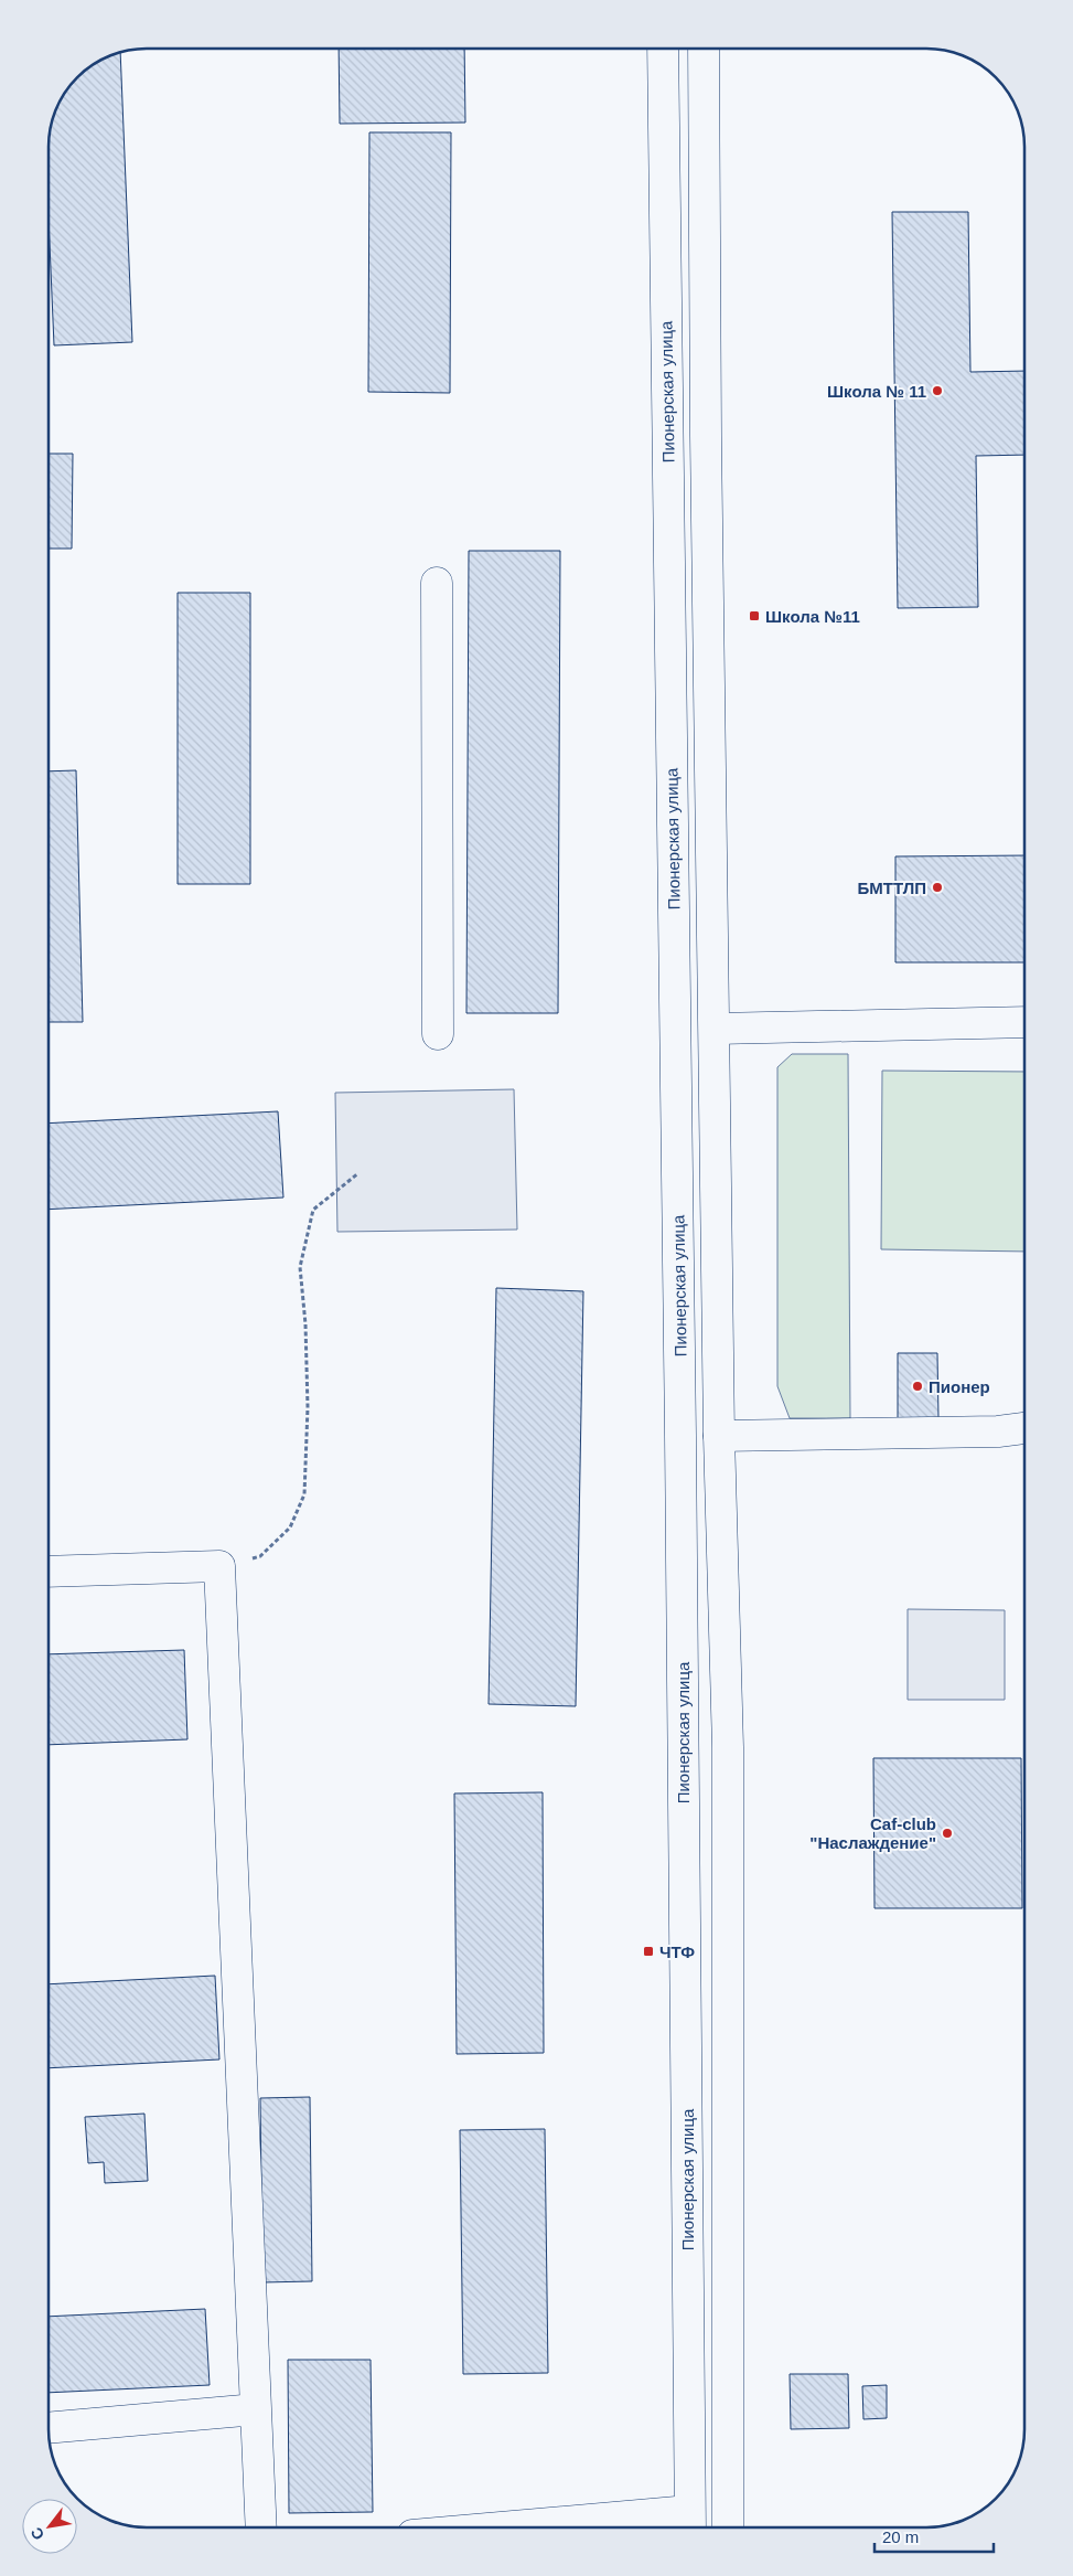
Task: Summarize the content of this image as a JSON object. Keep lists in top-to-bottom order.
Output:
{
  "streets": {
    "main road": ["Пионерская улица"]
  },
  "places": {
    "other": [
      "Школа № 11",
      "БМТТЛП",
      "Пионер",
      "Caf-club \"Наслаждение\""
    ],
    "transit": ["Школа №11", "ЧТФ"]
  },
  "scale_bar": "20 m",
  "north": "bottom left"
}
